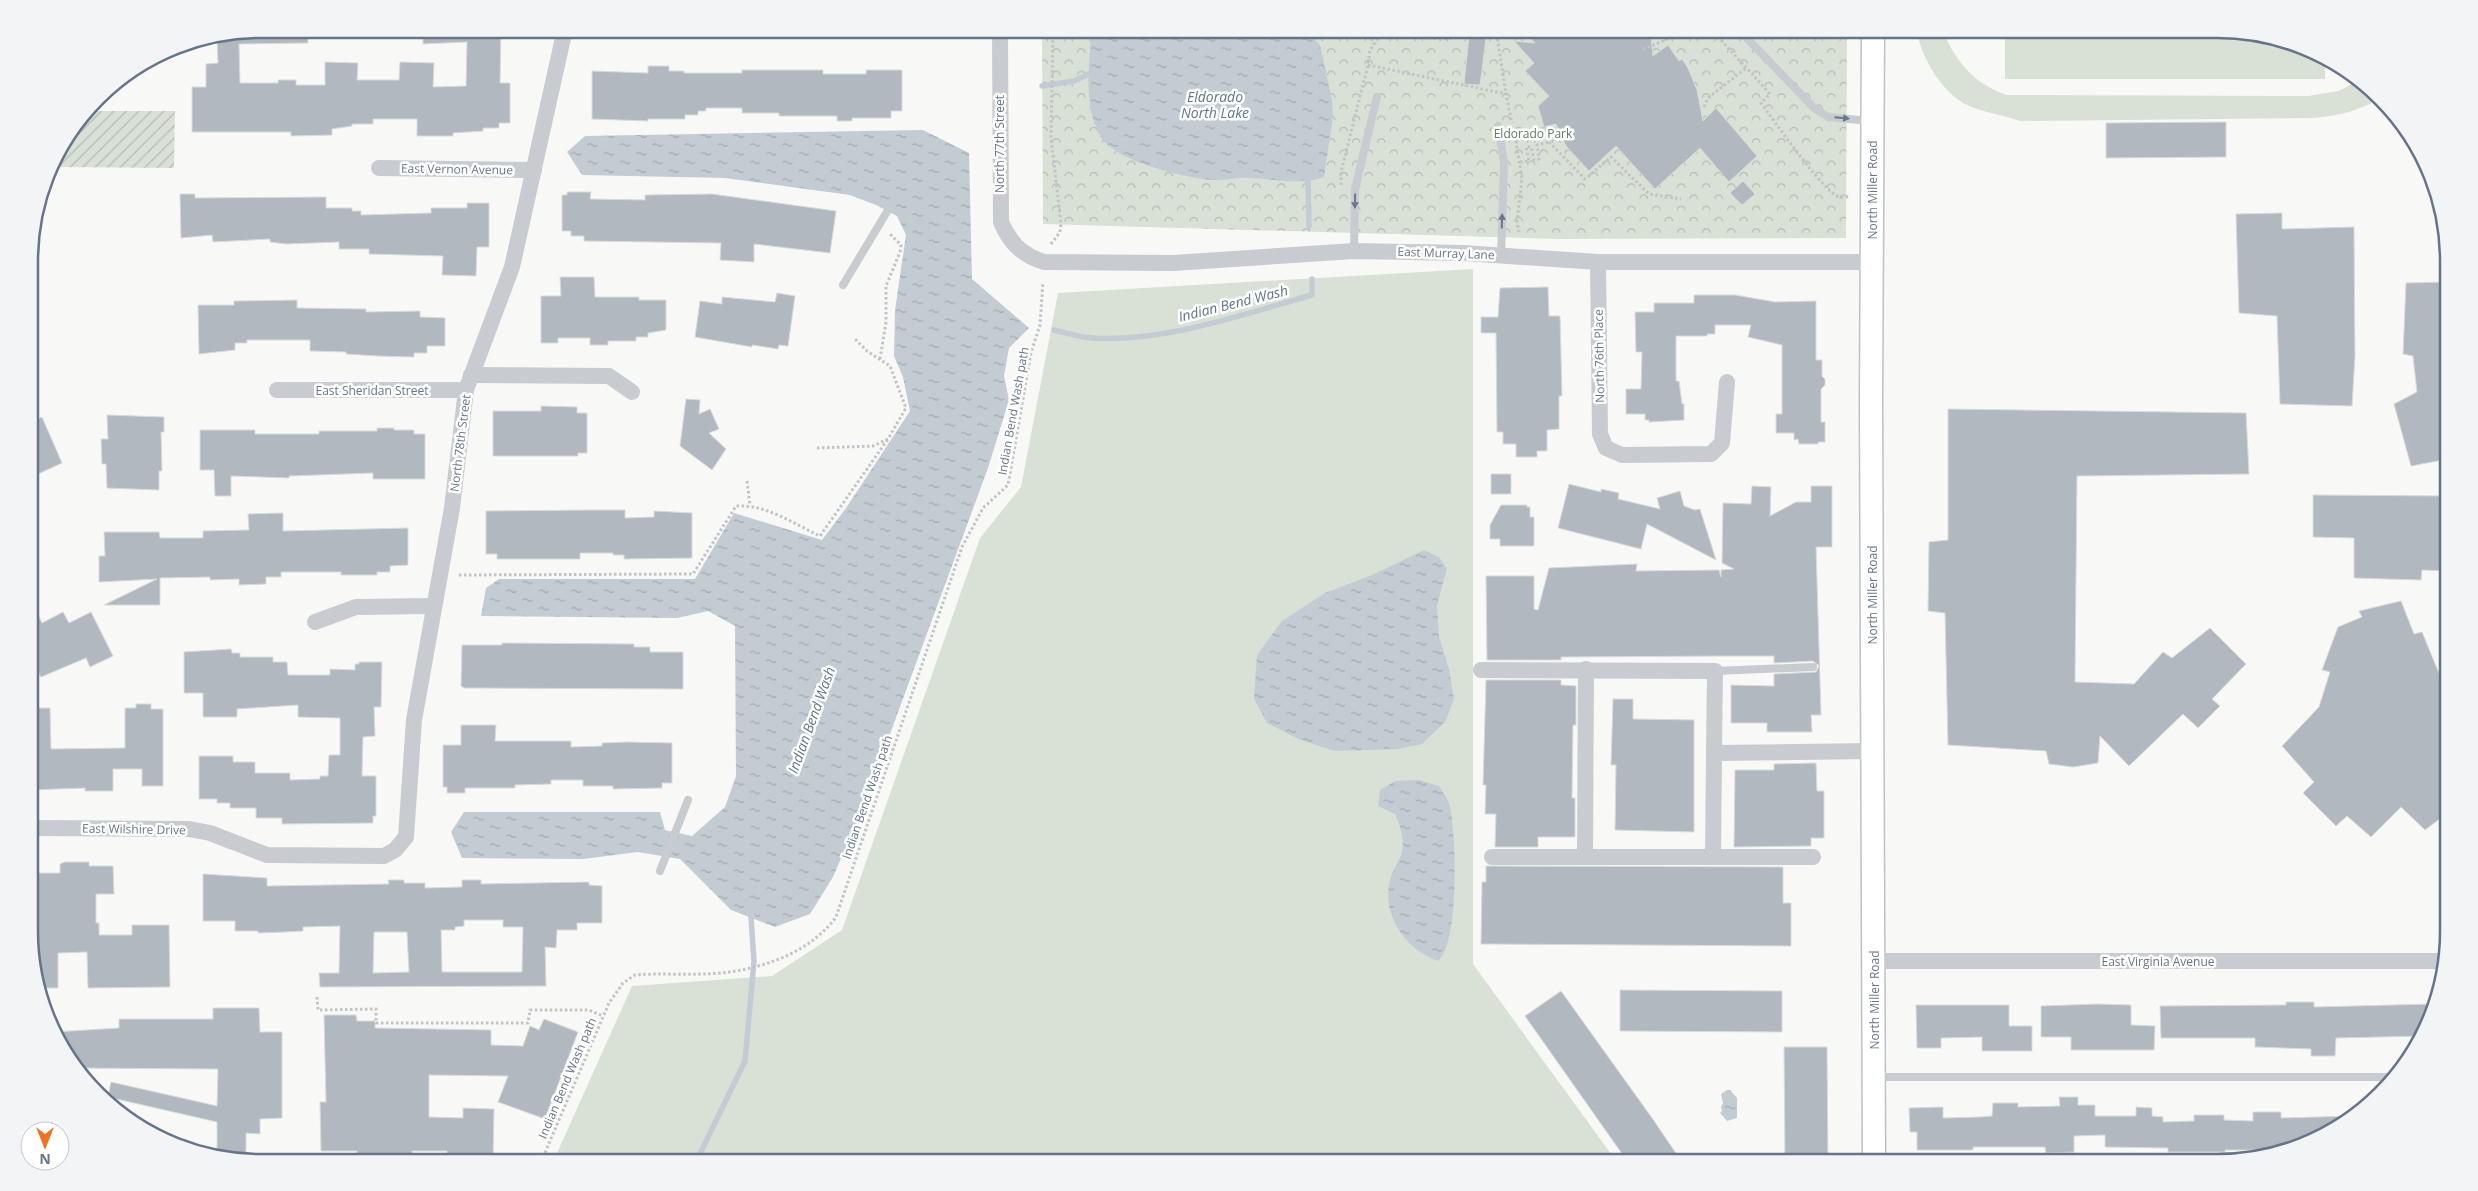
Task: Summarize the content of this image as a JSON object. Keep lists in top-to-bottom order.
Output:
{
  "streets": {
    "street": [
      "North 77th Street",
      "East Vernon Avenue",
      "North Miller Road",
      "East Murray Lane",
      "North 76th Place",
      "East Sheridan Street",
      "North 78th Street",
      "East Wilshire Drive",
      "East Virginia Avenue"
    ],
    "path": ["Indian Bend Wash path"]
  },
  "crossings": [
    ["North 77th Street", "East Murray Lane"],
    ["East Vernon Avenue", "North 78th Street"],
    ["North Miller Road", "East Murray Lane"],
    ["North Miller Road", "East Virginia Avenue"],
    ["East Murray Lane", "North 76th Place"],
    ["East Sheridan Street", "North 78th Street"],
    ["North 78th Street", "East Wilshire Drive"]
  ],
  "water": ["Eldorado North Lake", "Indian Bend Wash"],
  "parks": ["Eldorado Park"],
  "north": "bottom"
}
